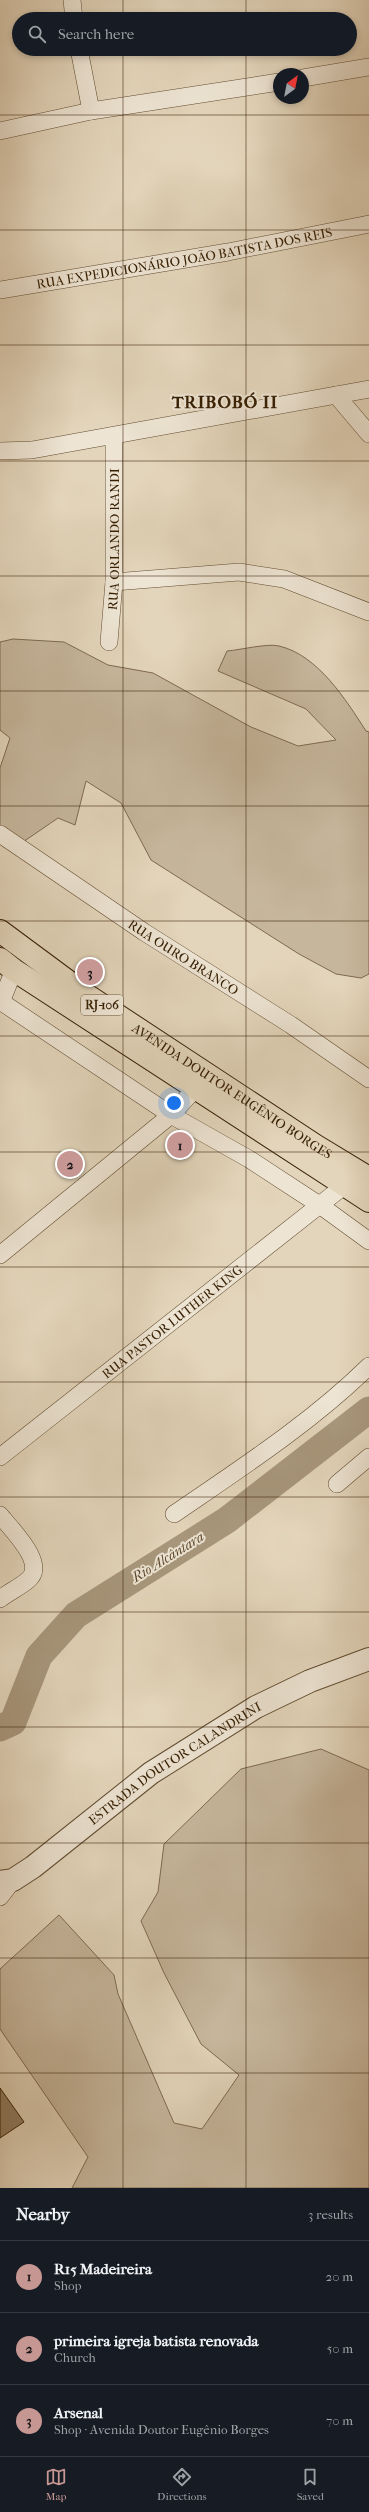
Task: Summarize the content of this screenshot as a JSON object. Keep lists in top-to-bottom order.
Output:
{
  "streets": {
    "highway": ["RJ-106", "AVENIDA DOUTOR EUGÊNIO BORGES"],
    "street": [
      "RUA EXPEDICIONÁRIO JOÃO BATISTA DOS REIS",
      "RUA ORLANDO RANDI",
      "RUA OURO BRANCO",
      "RUA PASTOR LUTHER KING",
      "ESTRADA DOUTOR CALANDRINI"
    ]
  },
  "crossings": [
    ["AVENIDA DOUTOR EUGÊNIO BORGES", "RUA PASTOR LUTHER KING"]
  ],
  "districts": ["TRIBOBÓ II"],
  "water": ["Rio Alcântara"],
  "north": "top right",
  "page": {
    "search": "Search here",
    "pins": ["3", "1", "2"],
    "heading": ["Nearby", "3 results"],
    "list": [
      {
        "mark": "1",
        "name": "R15 Madeireira",
        "note": "Shop",
        "value": "20 m"
      },
      {
        "mark": "2",
        "name": "primeira igreja batista renovada",
        "note": "Church",
        "value": "50 m"
      },
      {
        "mark": "3",
        "name": "Arsenal",
        "note": "Shop · Avenida Doutor Eugênio Borges",
        "value": "70 m"
      }
    ],
    "nav": ["Map", "Directions", "Saved"]
  }
}
